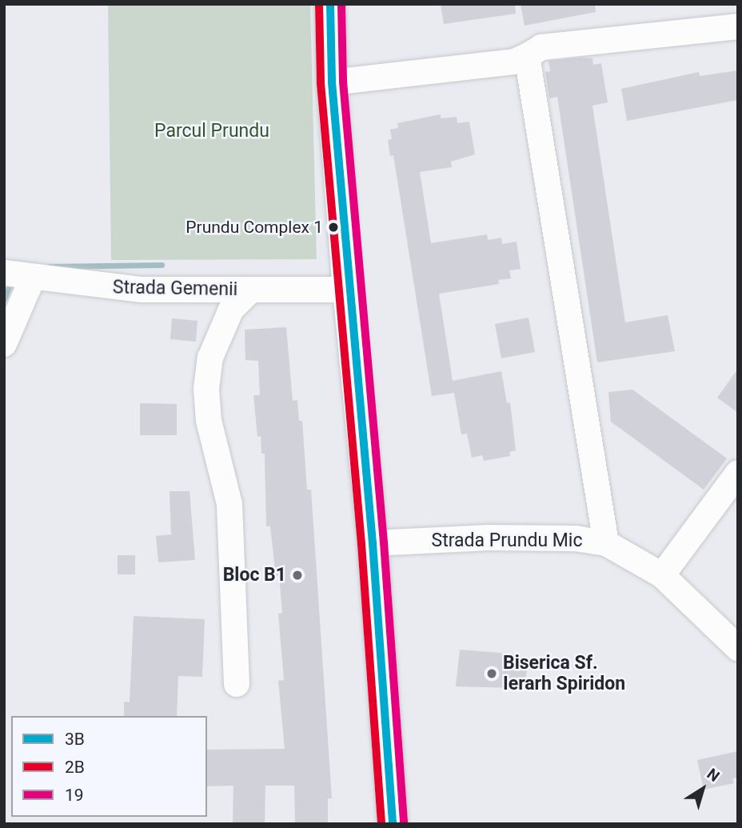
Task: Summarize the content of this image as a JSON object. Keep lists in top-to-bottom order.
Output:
{
  "streets": {
    "street": ["Strada Gemenii", "Strada Prundu Mic"]
  },
  "parks": ["Parcul Prundu"],
  "places": ["Prundu Complex 1", "Bloc B1", "Biserica Sf. Ierarh Spiridon"],
  "lines": ["transit line 3B", "transit line 2B", "transit line 19"],
  "legend": ["3B", "2B", "19"],
  "north": "top right"
}
